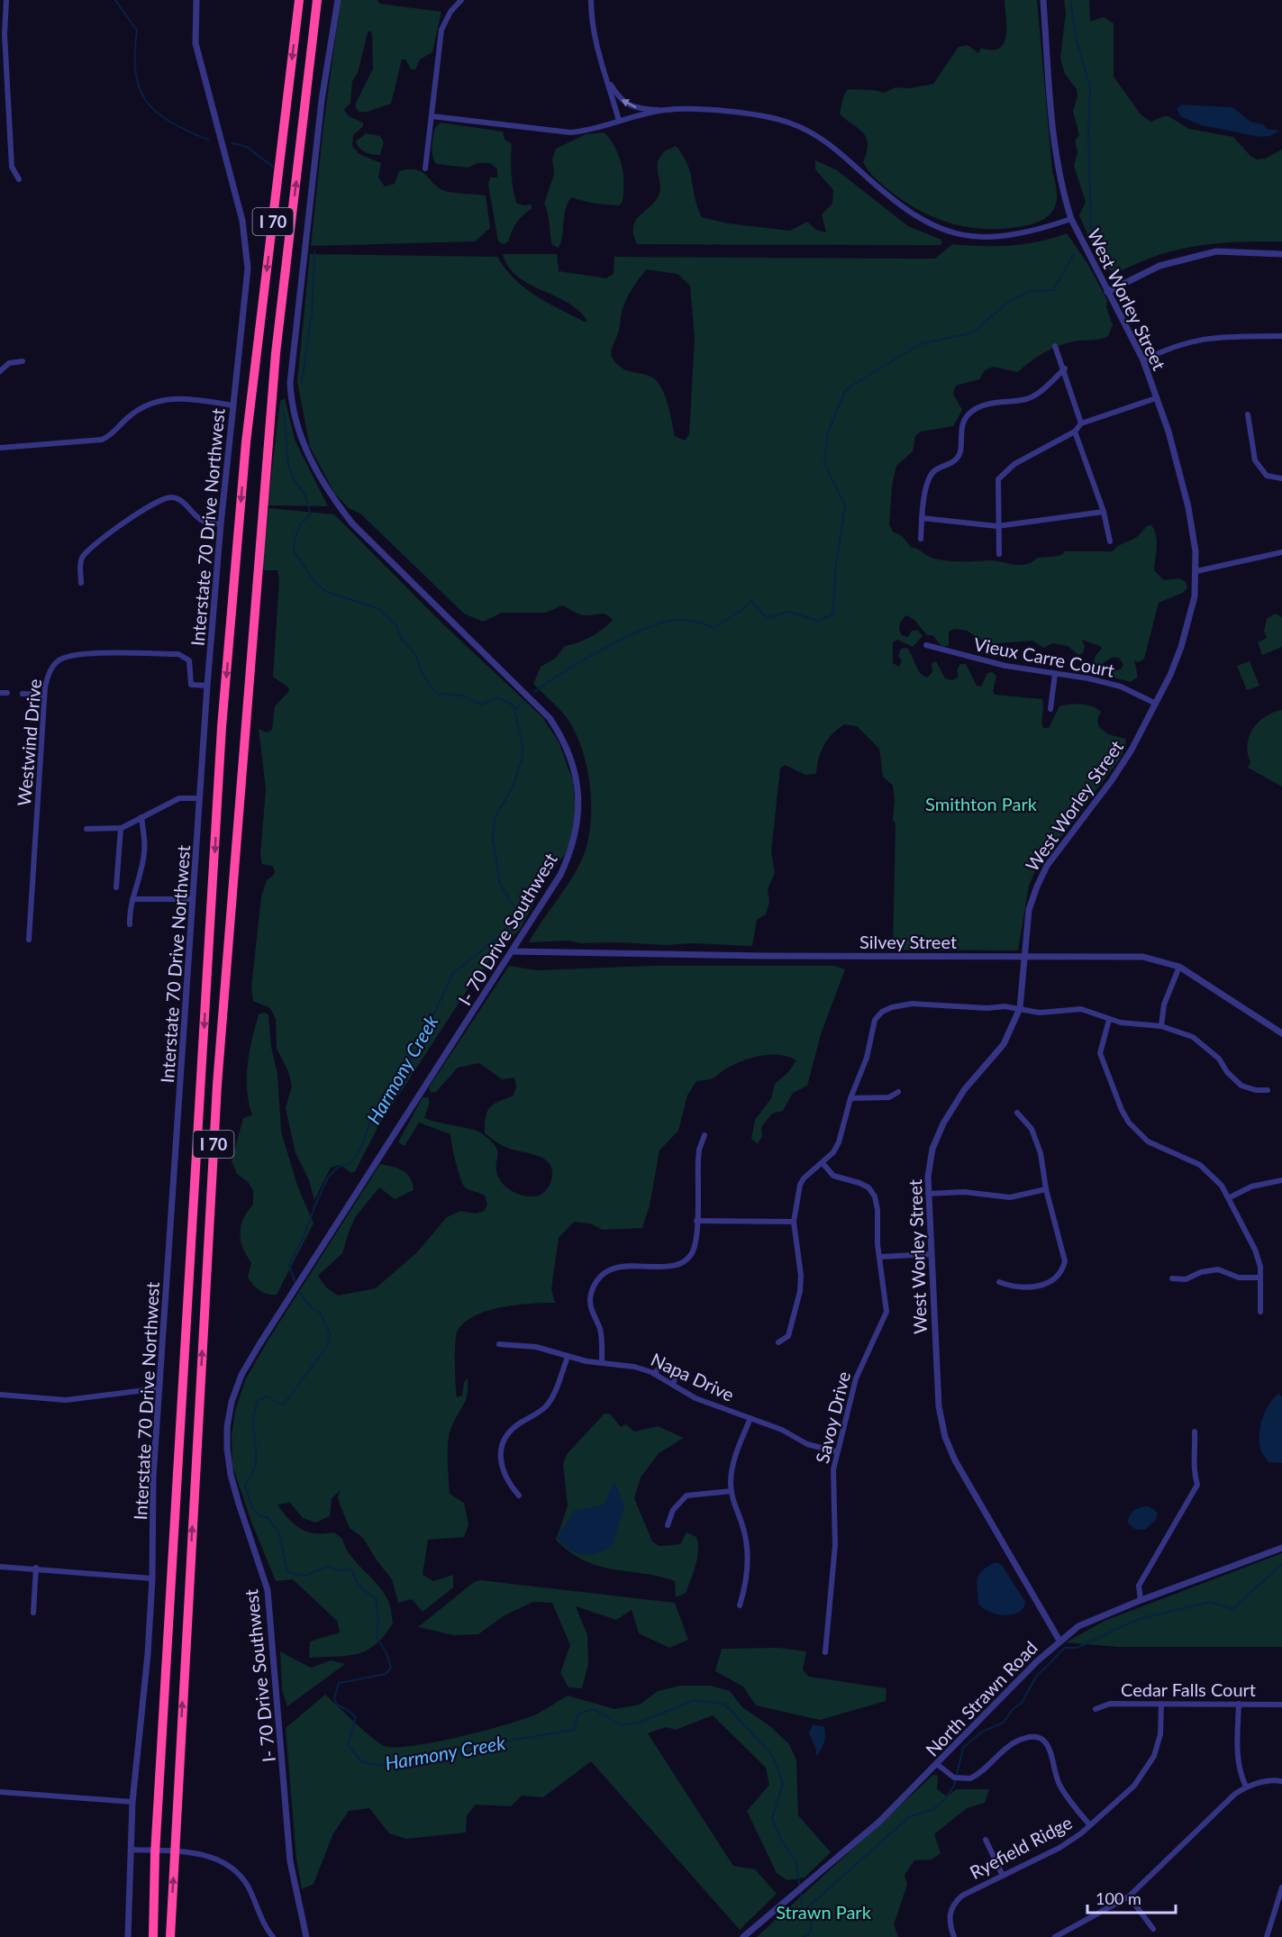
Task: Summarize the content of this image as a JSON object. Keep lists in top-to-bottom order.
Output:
{
  "streets": {
    "highway": ["I 70"],
    "street": [
      "West Worley Street",
      "Interstate 70 Drive Northwest",
      "Vieux Carre Court",
      "Westwind Drive",
      "I- 70 Drive Southwest",
      "Silvey Street",
      "Napa Drive",
      "Savoy Drive",
      "Cedar Falls Court",
      "North Strawn Road",
      "Ryefield Ridge"
    ]
  },
  "crossings": [
    ["West Worley Street", "Vieux Carre Court"],
    ["West Worley Street", "Silvey Street"],
    ["West Worley Street", "North Strawn Road"],
    ["Interstate 70 Drive Northwest", "Westwind Drive"],
    ["I- 70 Drive Southwest", "Silvey Street"],
    ["Napa Drive", "Savoy Drive"],
    ["Cedar Falls Court", "Ryefield Ridge"]
  ],
  "water": ["Harmony Creek"],
  "parks": ["Smithton Park", "Strawn Park"],
  "scale_bar": "100 m"
}
